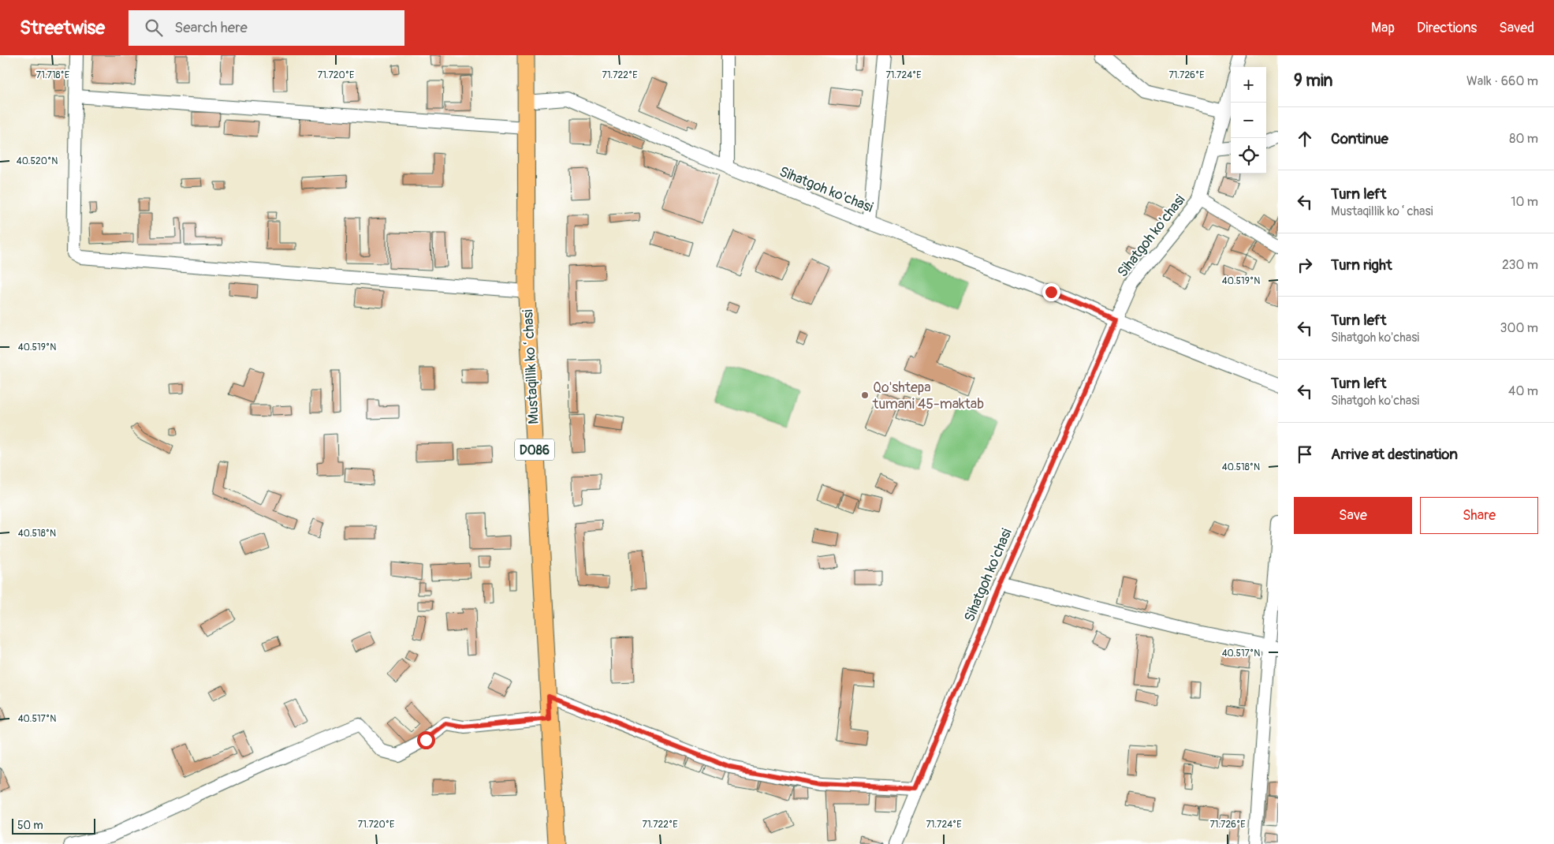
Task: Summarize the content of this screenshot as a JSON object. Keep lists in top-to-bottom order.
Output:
{
  "streets": {
    "main road": ["Mustaqillik koʻchasi", "D086"],
    "street": ["Sihatgoh ko'chasi"]
  },
  "crossings": [
    ["Sihatgoh ko'chasi", "Mustaqillik koʻchasi"]
  ],
  "places": ["Qo'shtepa tumani 45-maktab"],
  "scale_bar": "50 m",
  "page": {
    "header": "Streetwise",
    "search": "Search here",
    "nav": ["Map", "Directions", "Saved"],
    "heading": ["9 min", "Walk · 660 m"],
    "map_buttons": ["+", "−"],
    "list": [
      ["Continue", "80 m"],
      ["Turn left", "Mustaqillik koʻchasi", "10 m"],
      ["Turn right", "230 m"],
      ["Turn left", "Sihatgoh ko'chasi", "300 m"],
      ["Turn left", "Sihatgoh ko'chasi", "40 m"],
      "Arrive at destination"
    ],
    "buttons": ["Save", "Share"],
    "scale": "50 m"
  },
  "coordinates": [
    "71.718°E",
    "71.720°E",
    "71.722°E",
    "71.724°E",
    "71.726°E",
    "40.520°N",
    "40.519°N",
    "40.518°N",
    "40.517°N"
  ]
}
